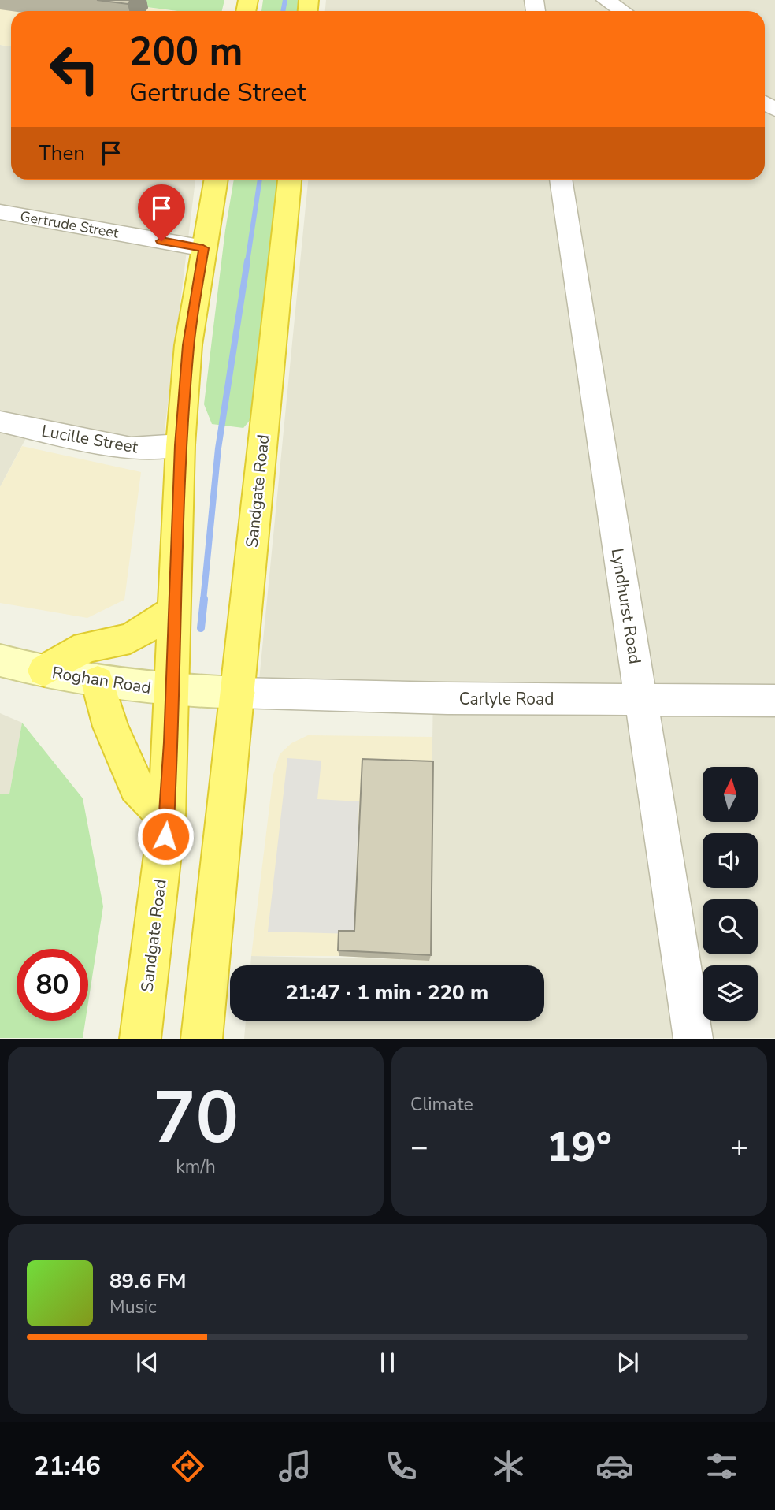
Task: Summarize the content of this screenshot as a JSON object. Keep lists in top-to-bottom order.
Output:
{
  "streets": {
    "highway": ["Sandgate Road"],
    "main road": ["Roghan Road"],
    "street": [
      "Gertrude Street",
      "Lucille Street",
      "Lyndhurst Road",
      "Carlyle Road"
    ]
  },
  "crossings": [
    ["Gertrude Street", "Sandgate Road"],
    ["Lucille Street", "Sandgate Road"],
    ["Sandgate Road", "Roghan Road"],
    ["Sandgate Road", "Carlyle Road"],
    ["Lyndhurst Road", "Carlyle Road"],
    ["Roghan Road", "Carlyle Road"]
  ],
  "north": "top",
  "page": {
    "turn": ["200 m", "Gertrude Street"],
    "then": "Then",
    "limit": "80",
    "trip": "21:47 · 1 min · 220 m",
    "tile": [
      ["70", "km/h"],
      "Climate"
    ],
    "heat": ["−", "19°", "+"],
    "song": ["89.6 FM", "Music"],
    "tabs": "21:46"
  }
}
